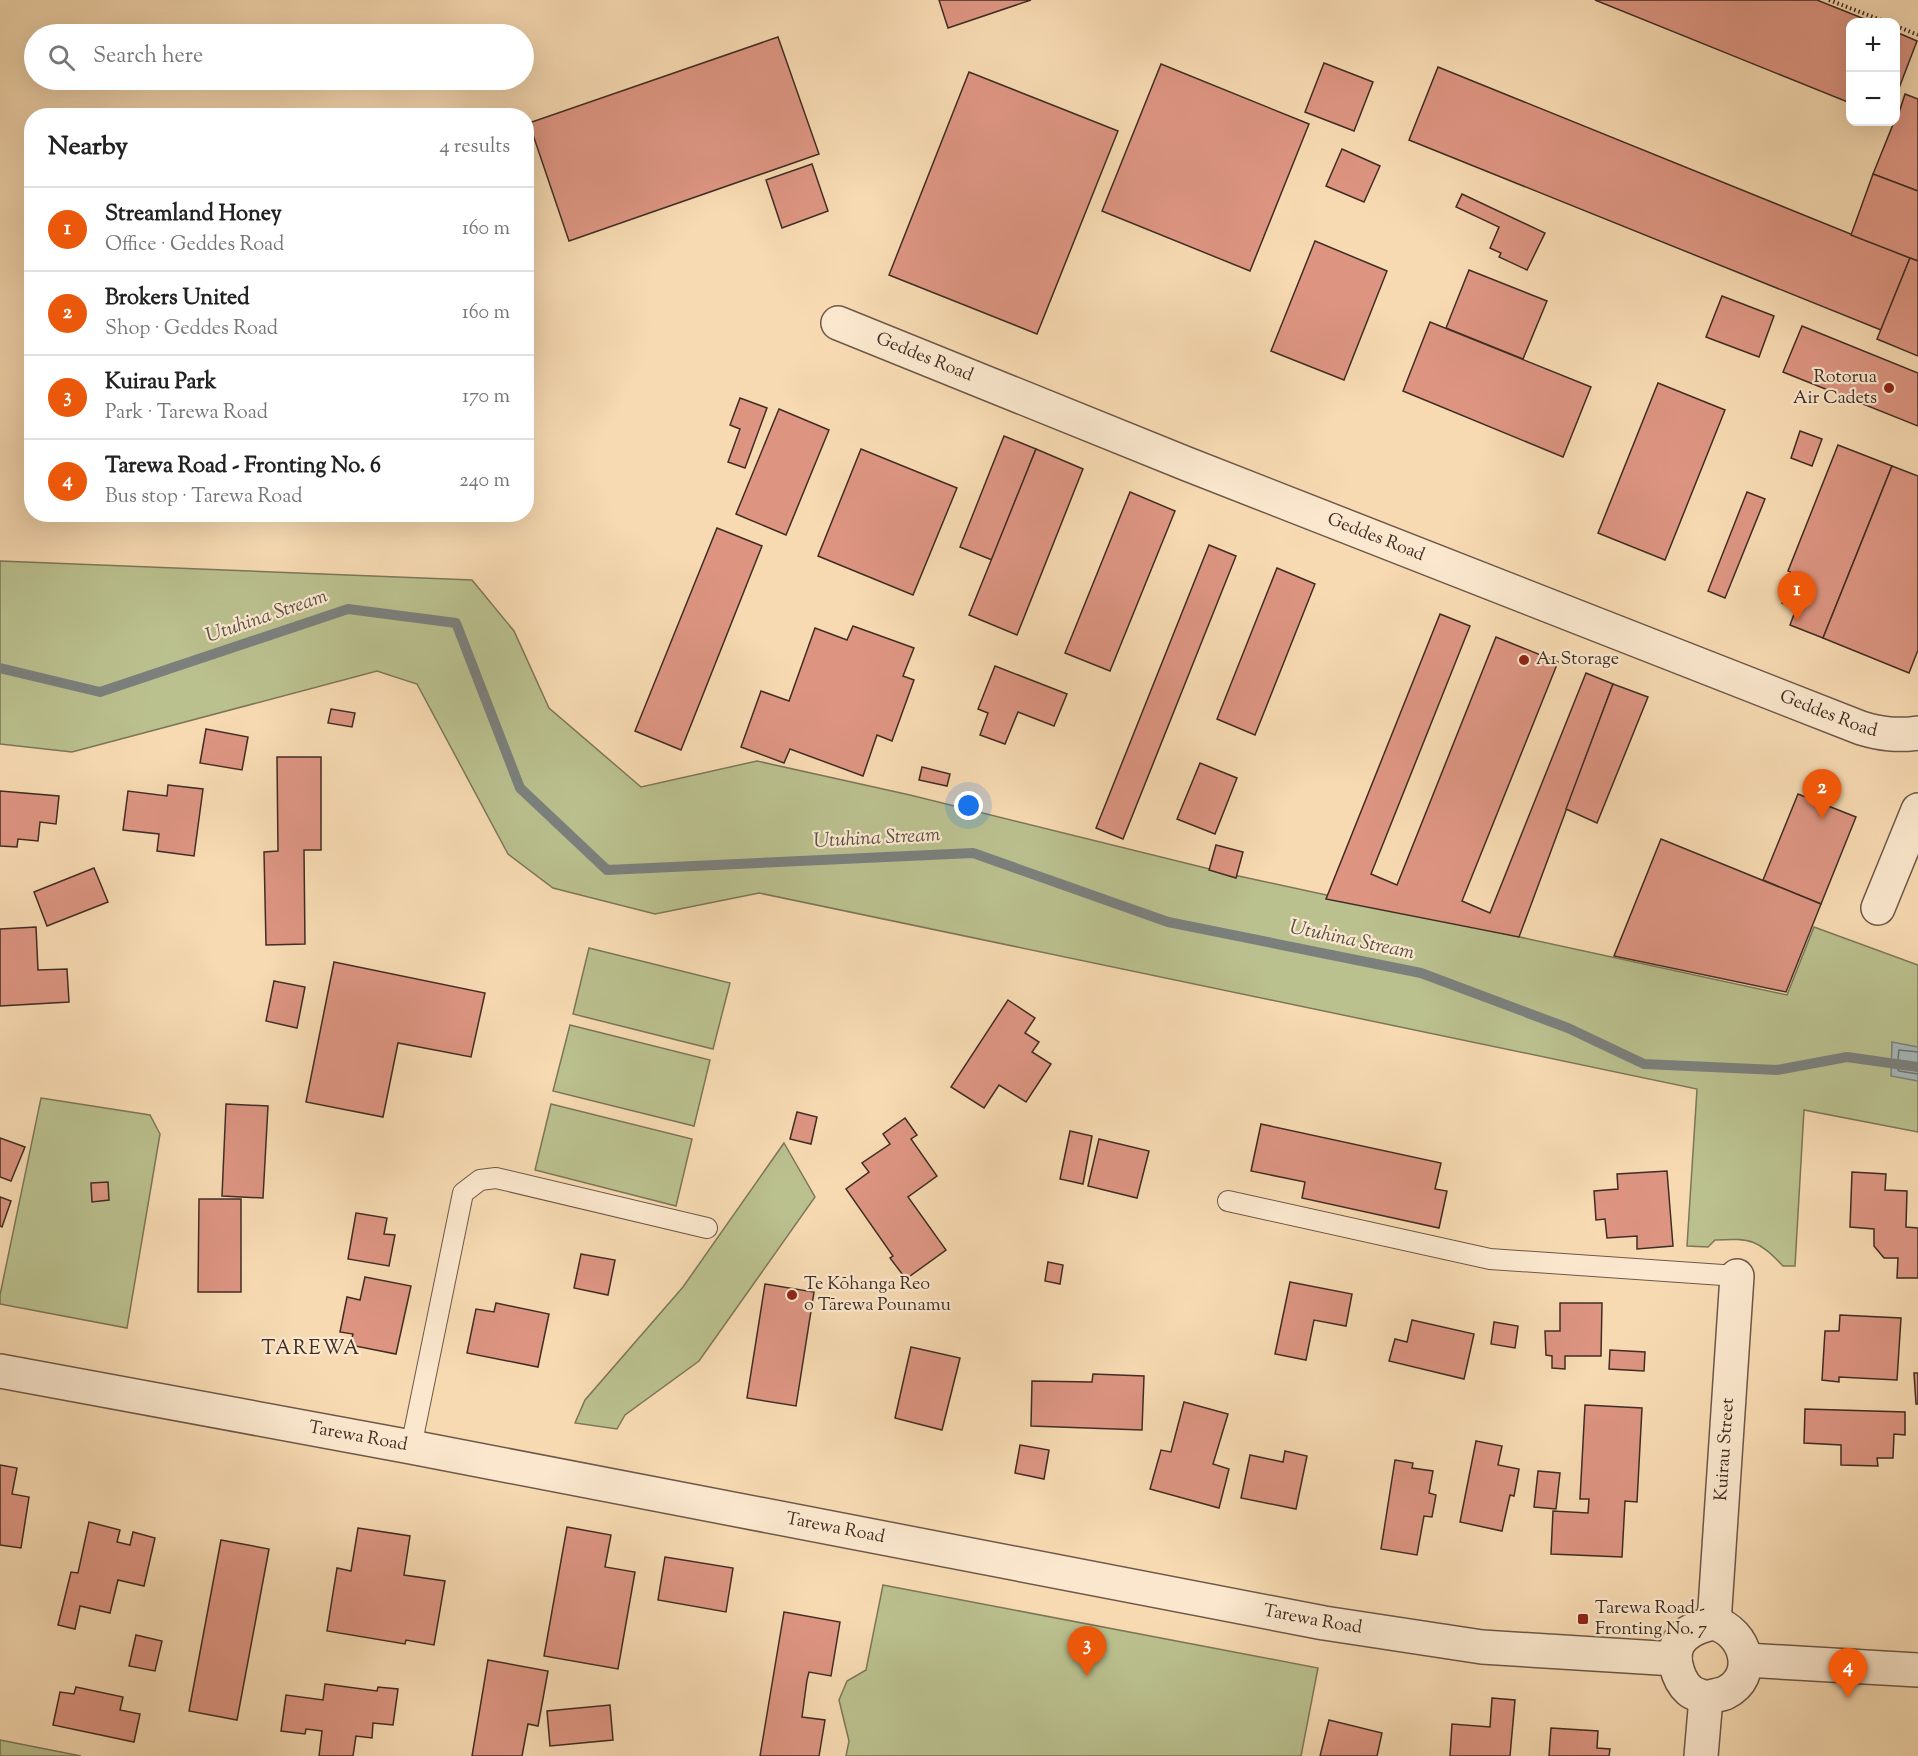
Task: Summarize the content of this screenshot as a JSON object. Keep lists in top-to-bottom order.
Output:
{
  "streets": {
    "street": ["Geddes Road", "Tarewa Road", "Kuirau Street"]
  },
  "crossings": [
    ["Tarewa Road", "Kuirau Street"]
  ],
  "districts": ["TAREWA"],
  "water": ["Utuhina Stream"],
  "places": {
    "other": ["Rotorua Air Cadets", "A1 Storage", "Te Kōhanga Reo o Tārewa Pounamu"],
    "transit": ["Tarewa Road - Fronting No. 7"]
  },
  "page": {
    "map_buttons": ["+", "−"],
    "search": "Search here",
    "heading": ["Nearby", "4 results"],
    "list": [
      {
        "mark": "1",
        "name": "Streamland Honey",
        "note": "Office · Geddes Road",
        "value": "160 m"
      },
      {
        "mark": "2",
        "name": "Brokers United",
        "note": "Shop · Geddes Road",
        "value": "160 m"
      },
      {
        "mark": "3",
        "name": "Kuirau Park",
        "note": "Park · Tarewa Road",
        "value": "170 m"
      },
      {
        "mark": "4",
        "name": "Tarewa Road - Fronting No. 6",
        "note": "Bus stop · Tarewa Road",
        "value": "240 m"
      }
    ],
    "pins": [
      "1",
      "2",
      "3",
      "4"
    ]
  }
}
